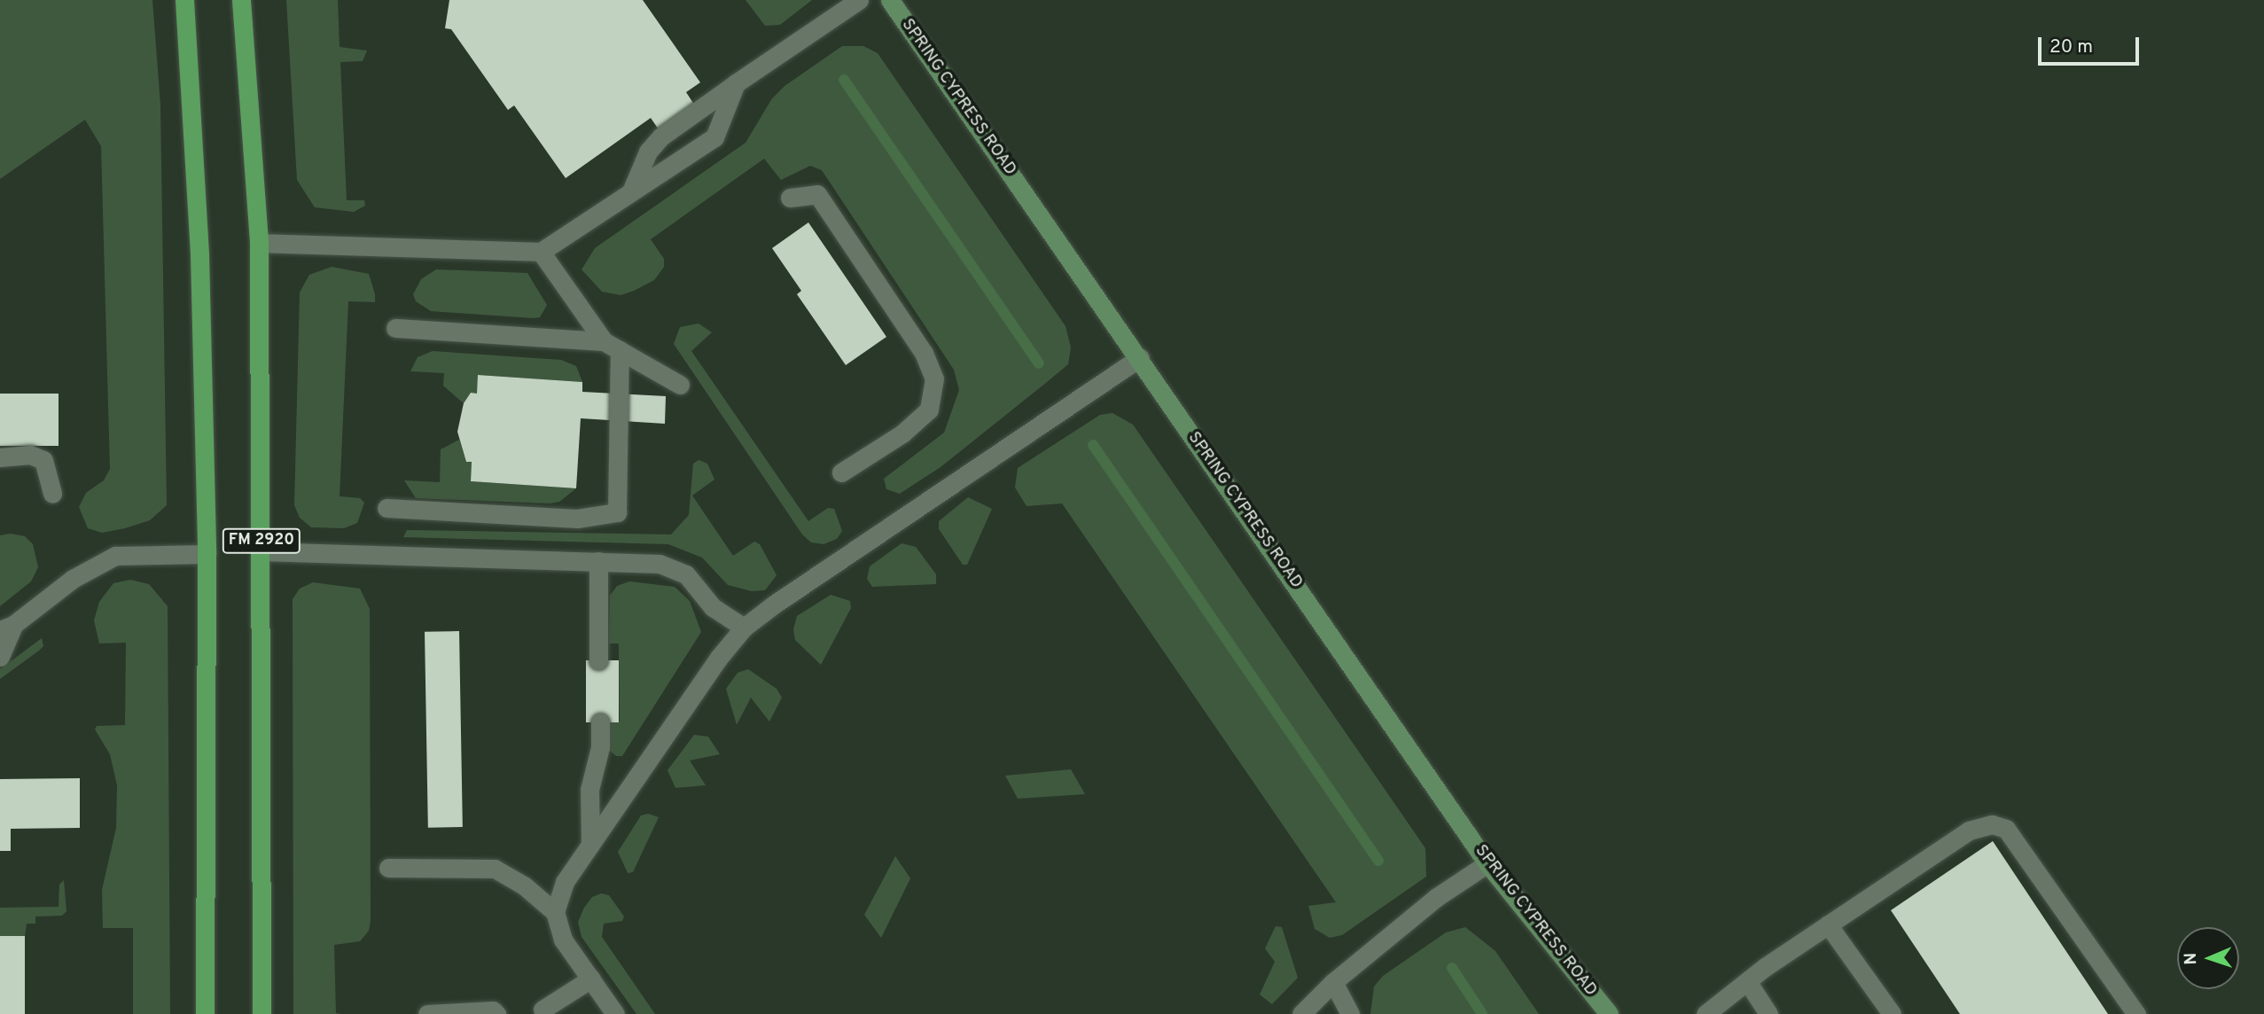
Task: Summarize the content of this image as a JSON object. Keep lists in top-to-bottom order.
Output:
{
  "streets": {
    "main road": ["SPRING CYPRESS ROAD", "FM 2920"]
  },
  "scale_bar": "20 m",
  "north": "left"
}
